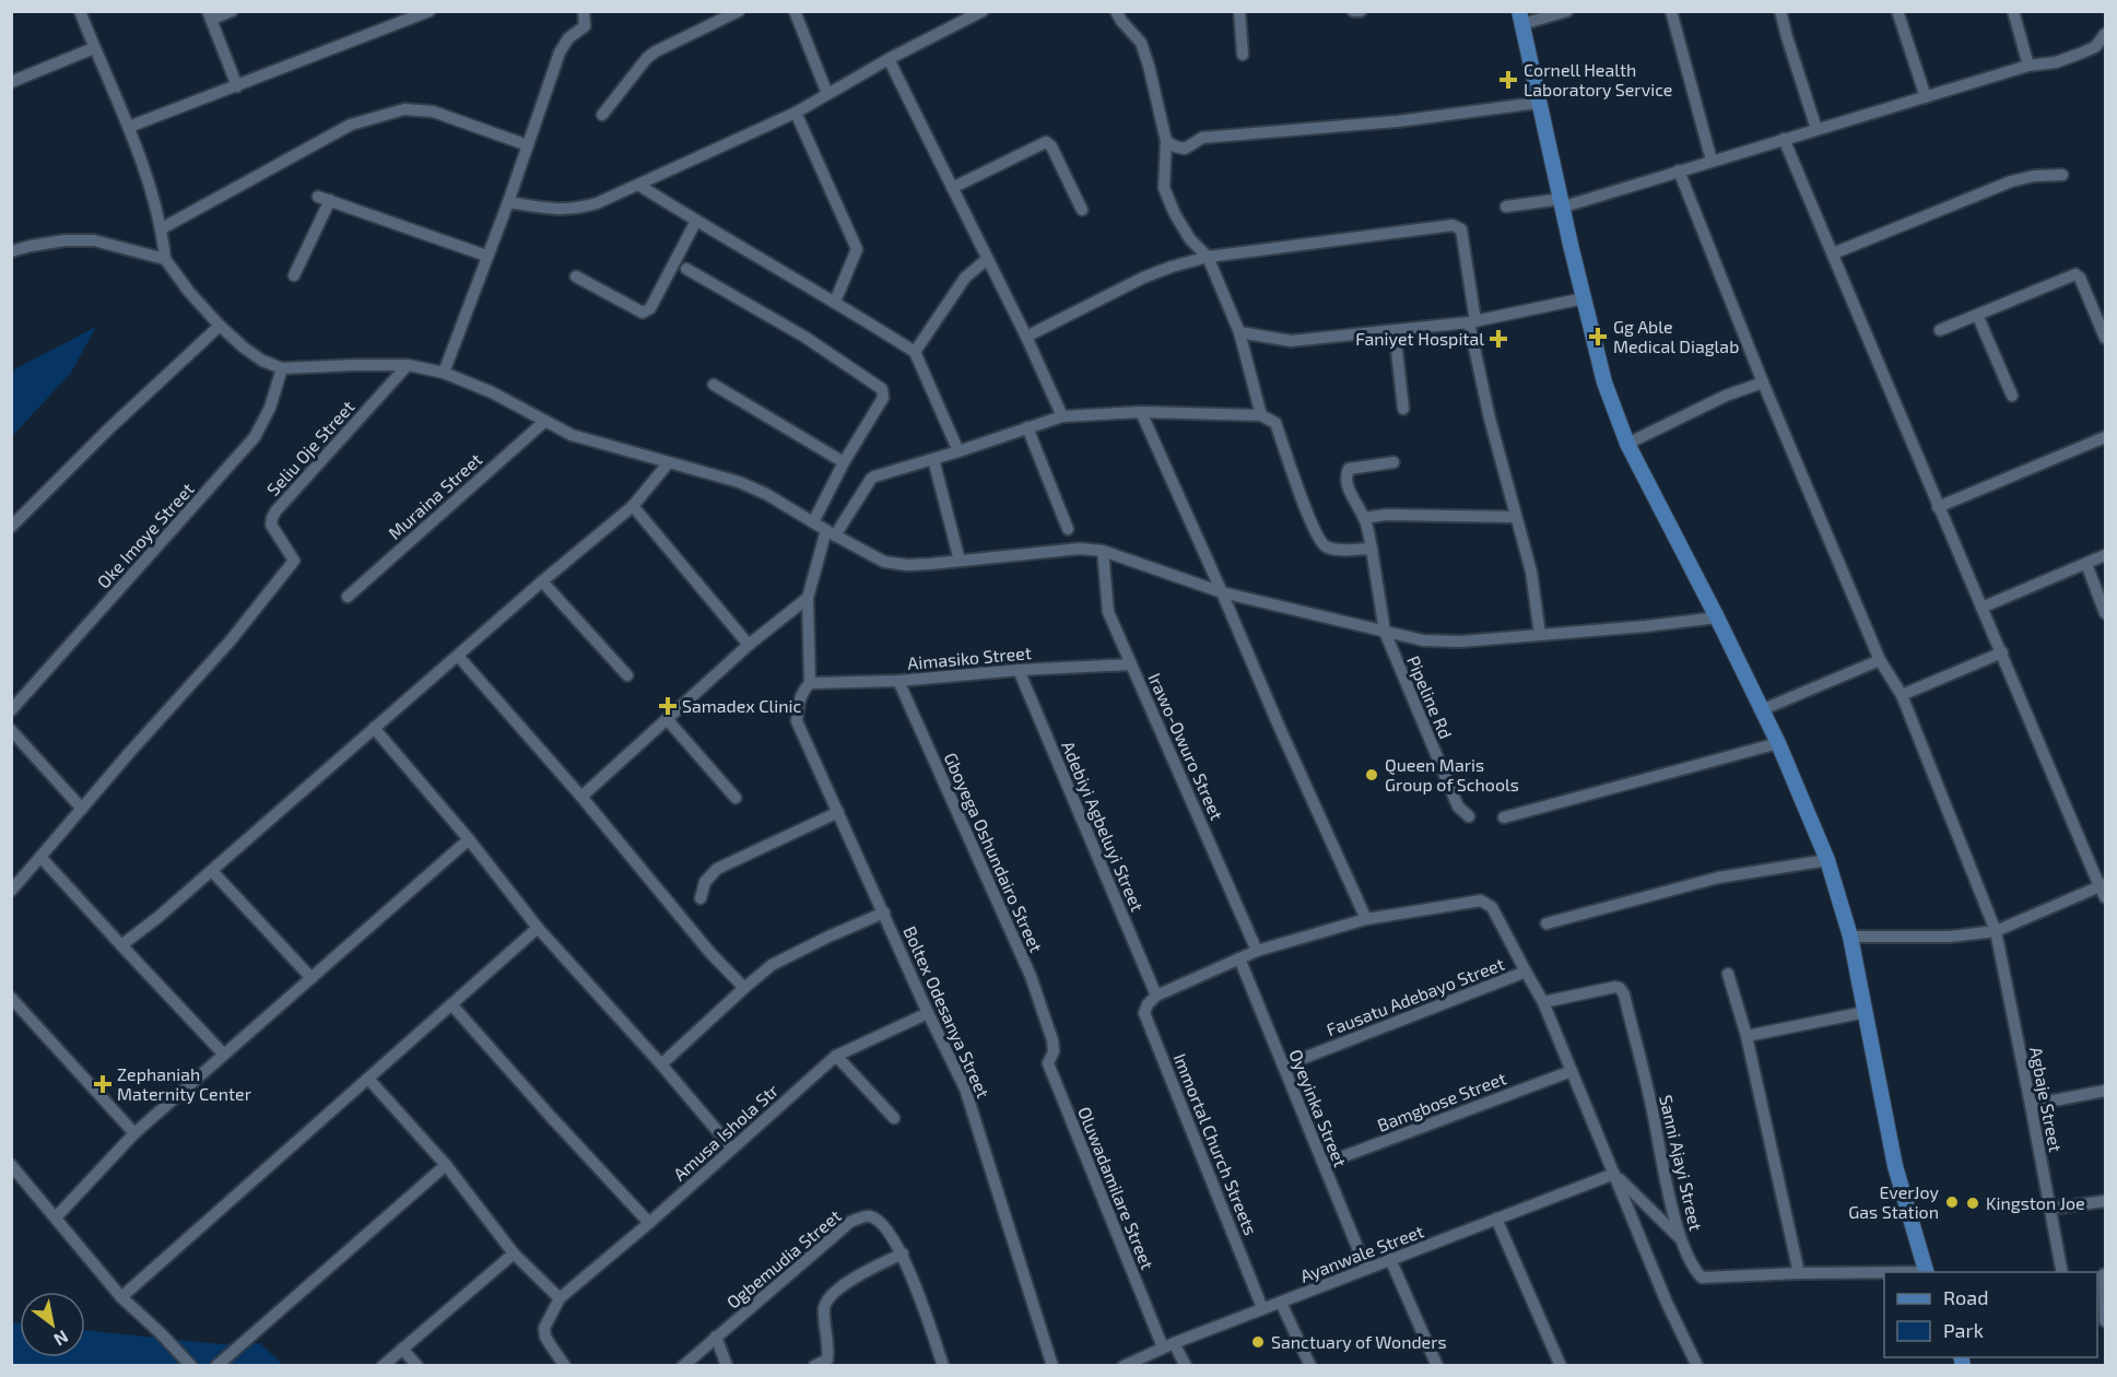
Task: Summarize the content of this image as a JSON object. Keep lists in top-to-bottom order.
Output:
{
  "streets": {
    "street": [
      "Seliu Oje Street",
      "Muraina Street",
      "Oke Imoye Street",
      "Aimasiko Street",
      "Pipeline Rd",
      "Irawo-Owuro Street",
      "Adebiyi Agbeluyi Street",
      "Gboyega Oshundairo Street",
      "Fausatu Adebayo Street",
      "Boltex Odesanya Street",
      "Agbaje Street",
      "Bamgbose Street",
      "Oyeyinka Street",
      "Amusa Ishola Str",
      "Immortal Church Streets",
      "Sanni Ajayi Street",
      "Oluwadamilare Street",
      "Ayanwale Street",
      "Ogbemudia Street"
    ]
  },
  "crossings": [
    ["Aimasiko Street", "Irawo-Owuro Street"],
    ["Aimasiko Street", "Adebiyi Agbeluyi Street"],
    ["Aimasiko Street", "Gboyega Oshundairo Street"],
    ["Aimasiko Street", "Boltex Odesanya Street"],
    ["Adebiyi Agbeluyi Street", "Immortal Church Streets"],
    ["Gboyega Oshundairo Street", "Oluwadamilare Street"],
    ["Fausatu Adebayo Street", "Bamgbose Street"],
    ["Fausatu Adebayo Street", "Oyeyinka Street"],
    ["Fausatu Adebayo Street", "Sanni Ajayi Street"],
    ["Fausatu Adebayo Street", "Ayanwale Street"],
    ["Boltex Odesanya Street", "Amusa Ishola Str"],
    ["Bamgbose Street", "Oyeyinka Street"],
    ["Oyeyinka Street", "Ayanwale Street"],
    ["Immortal Church Streets", "Ayanwale Street"],
    ["Oluwadamilare Street", "Ayanwale Street"]
  ],
  "places": {
    "health": [
      "Cornell Health Laboratory Service",
      "Gg Able Medical Diaglab",
      "Faniyet Hospital",
      "Samadex Clinic",
      "Zephaniah Maternity Center"
    ],
    "other": [
      "Queen Maris Group of Schools",
      "EverJoy Gas Station",
      "Kingston Joe",
      "Sanctuary of Wonders"
    ]
  },
  "legend": ["Road", "Park"],
  "north": "bottom right"
}
